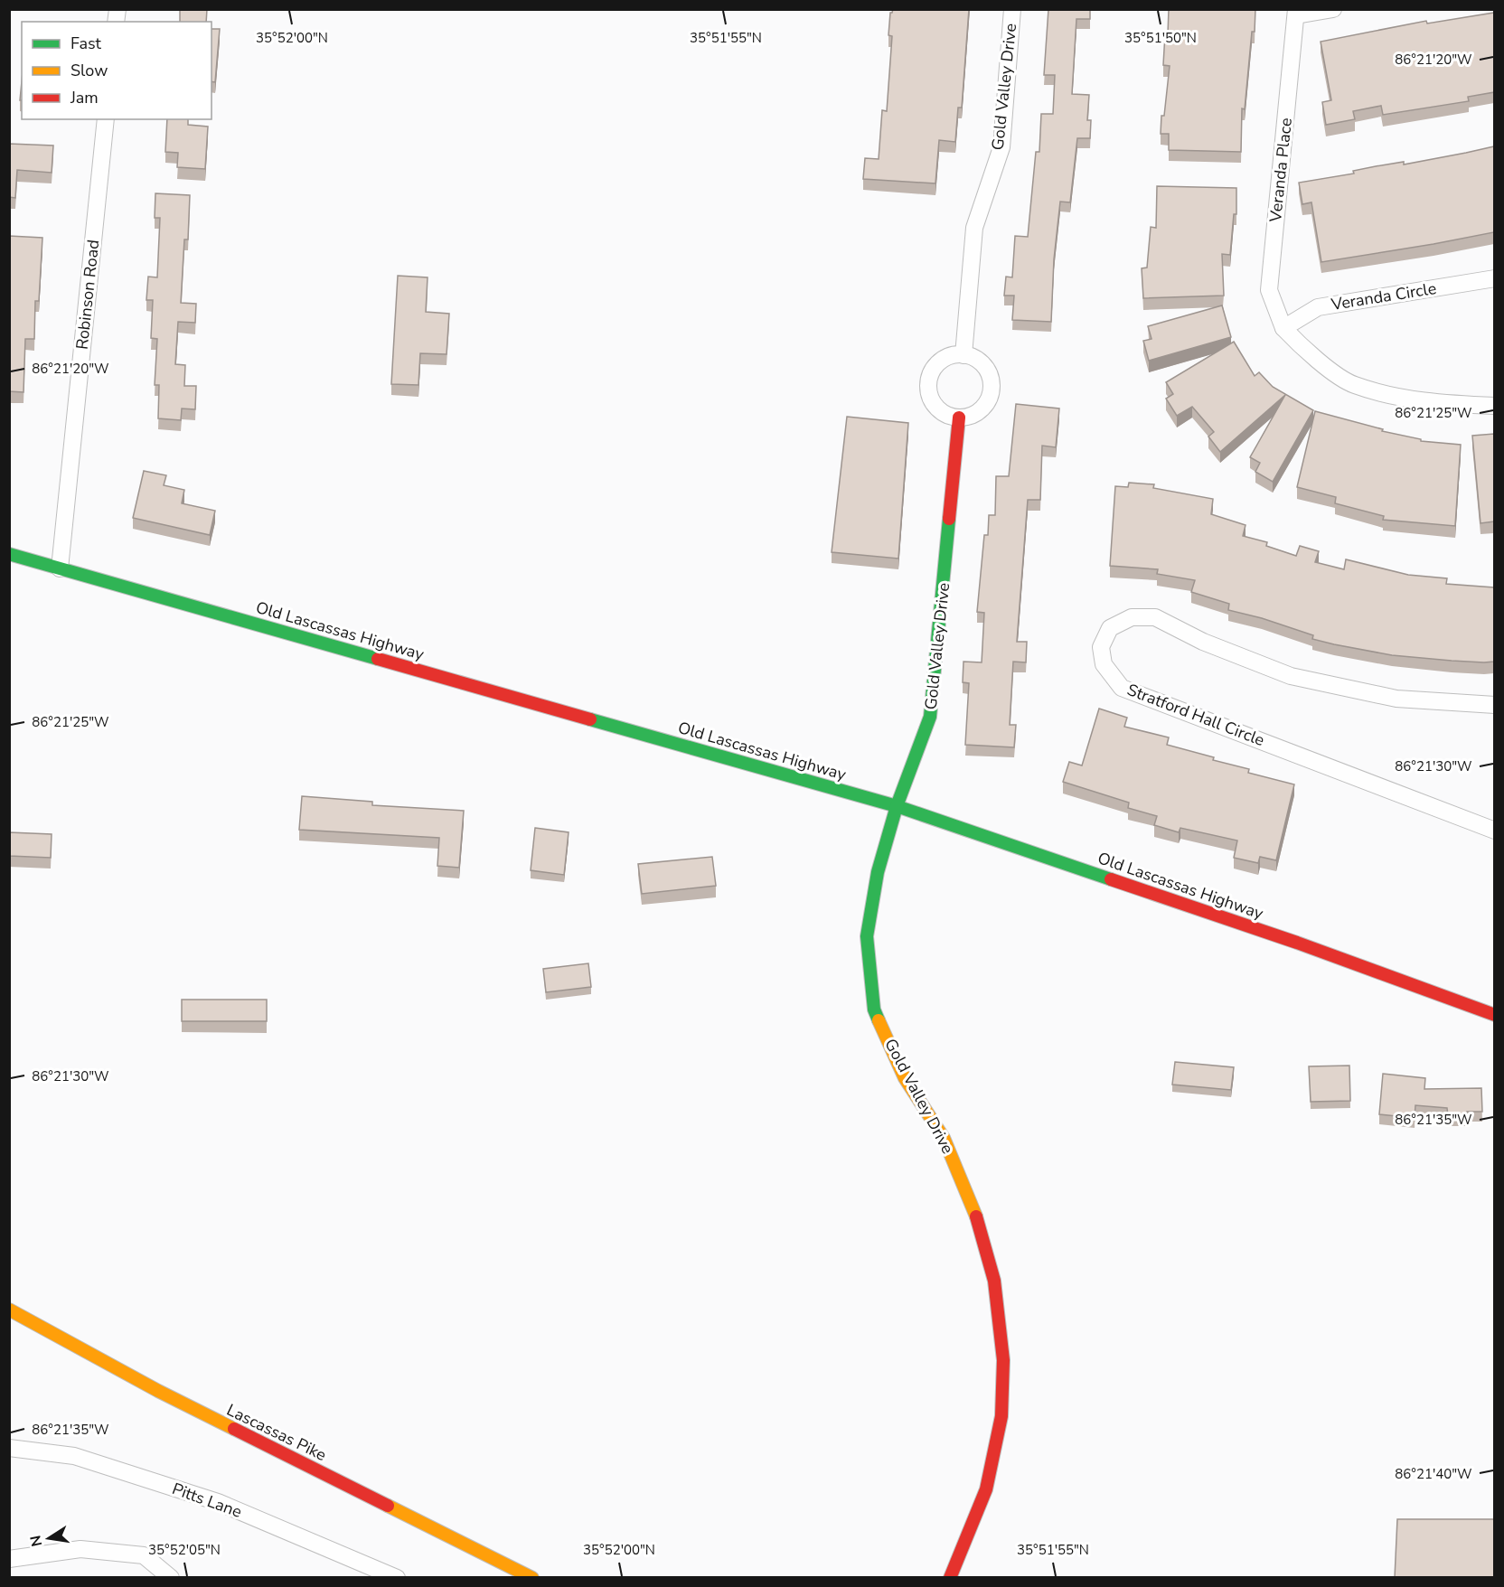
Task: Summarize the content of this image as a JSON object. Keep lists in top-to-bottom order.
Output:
{
  "streets": {
    "street": [
      "Gold Valley Drive",
      "Veranda Place",
      "Robinson Road",
      "Veranda Circle",
      "Old Lascassas Highway",
      "Stratford Hall Circle",
      "Lascassas Pike",
      "Pitts Lane"
    ]
  },
  "crossings": [
    ["Gold Valley Drive", "Old Lascassas Highway"],
    ["Veranda Place", "Veranda Circle"],
    ["Robinson Road", "Old Lascassas Highway"]
  ],
  "legend": ["Fast", "Slow", "Jam"],
  "north": "left",
  "coordinates": [
    "35°52'00\"N",
    "35°51'55\"N",
    "35°51'50\"N",
    "86°21'20\"W",
    "86°21'25\"W",
    "86°21'30\"W",
    "86°21'35\"W",
    "86°21'40\"W",
    "35°52'05\"N"
  ]
}
